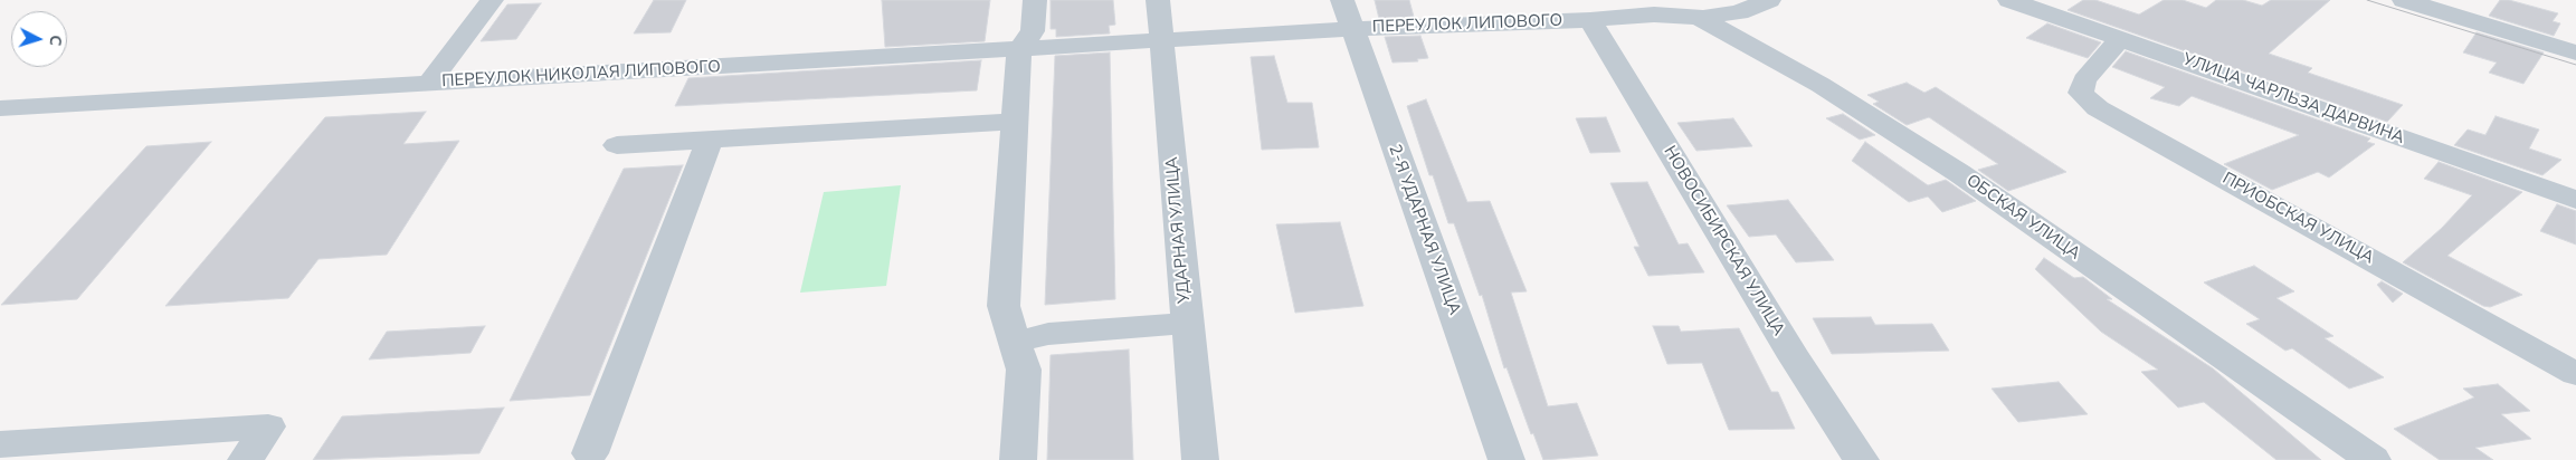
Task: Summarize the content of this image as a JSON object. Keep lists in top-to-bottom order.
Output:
{
  "streets": {
    "street": [
      "ПЕРЕУЛОК ЛИПОВОГО",
      "ПЕРЕУЛОК НИКОЛАЯ ЛИПОВОГО",
      "УЛИЦА ЧАРЛЬЗА ДАРВИНА",
      "ОБСКАЯ УЛИЦА",
      "ПРИОБСКАЯ УЛИЦА",
      "УДАРНАЯ УЛИЦА",
      "2-Я УДАРНАЯ УЛИЦА",
      "НОВОСИБИРСКАЯ УЛИЦА"
    ]
  },
  "crossings": [
    ["ПЕРЕУЛОК ЛИПОВОГО", "ПЕРЕУЛОК НИКОЛАЯ ЛИПОВОГО"],
    ["ПЕРЕУЛОК ЛИПОВОГО", "ОБСКАЯ УЛИЦА"],
    ["ПЕРЕУЛОК ЛИПОВОГО", "УДАРНАЯ УЛИЦА"],
    ["ПЕРЕУЛОК ЛИПОВОГО", "2-Я УДАРНАЯ УЛИЦА"],
    ["ПЕРЕУЛОК ЛИПОВОГО", "НОВОСИБИРСКАЯ УЛИЦА"],
    ["ПЕРЕУЛОК НИКОЛАЯ ЛИПОВОГО", "УДАРНАЯ УЛИЦА"],
    ["УЛИЦА ЧАРЛЬЗА ДАРВИНА", "ПРИОБСКАЯ УЛИЦА"]
  ],
  "north": "right"
}
